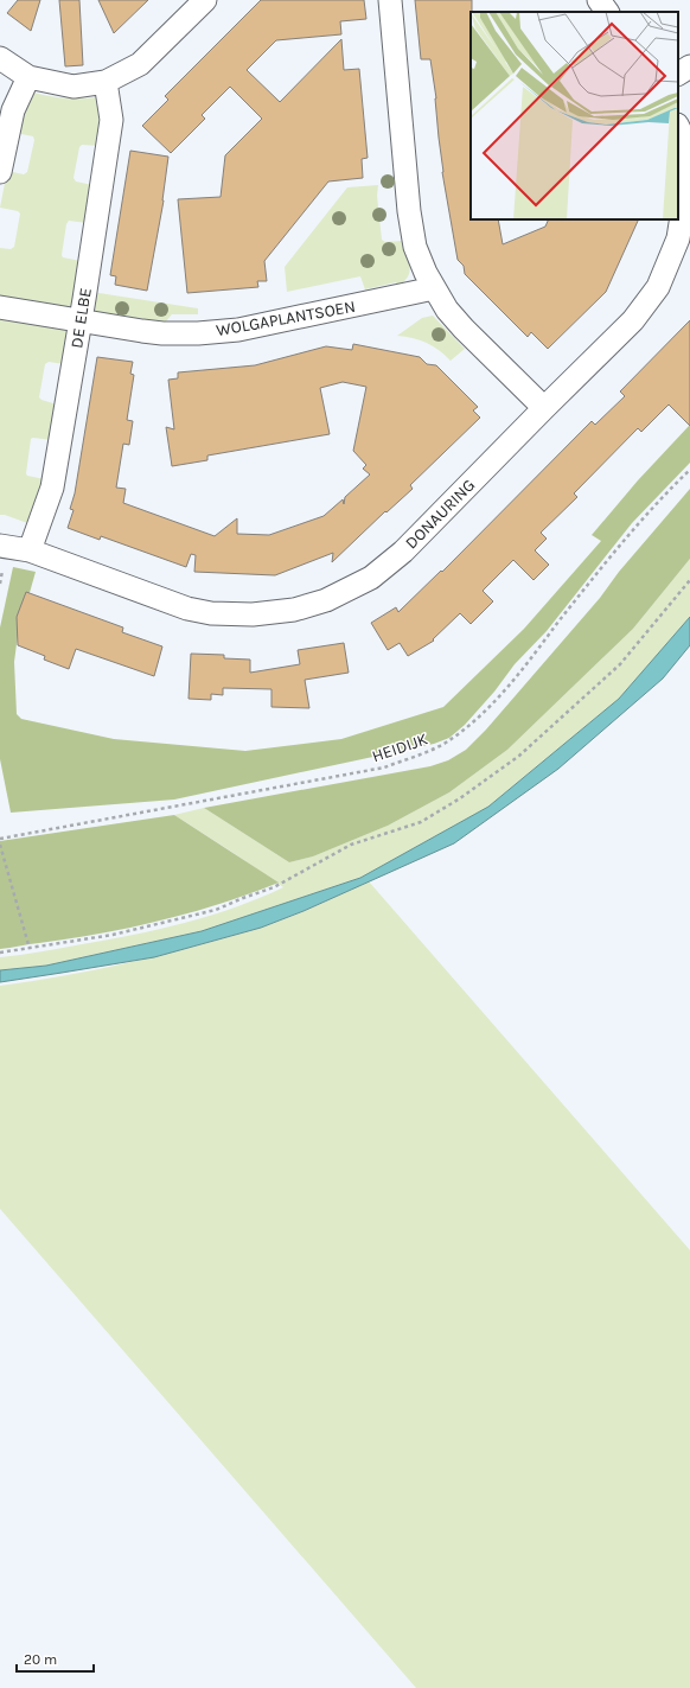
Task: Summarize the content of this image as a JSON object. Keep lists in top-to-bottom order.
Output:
{
  "streets": {
    "street": ["DE ELBE", "WOLGAPLANTSOEN", "DONAURING"],
    "path": ["HEIDIJK"]
  },
  "crossings": [
    ["DE ELBE", "WOLGAPLANTSOEN"],
    ["DE ELBE", "DONAURING"]
  ],
  "scale_bar": "20 m"
}
